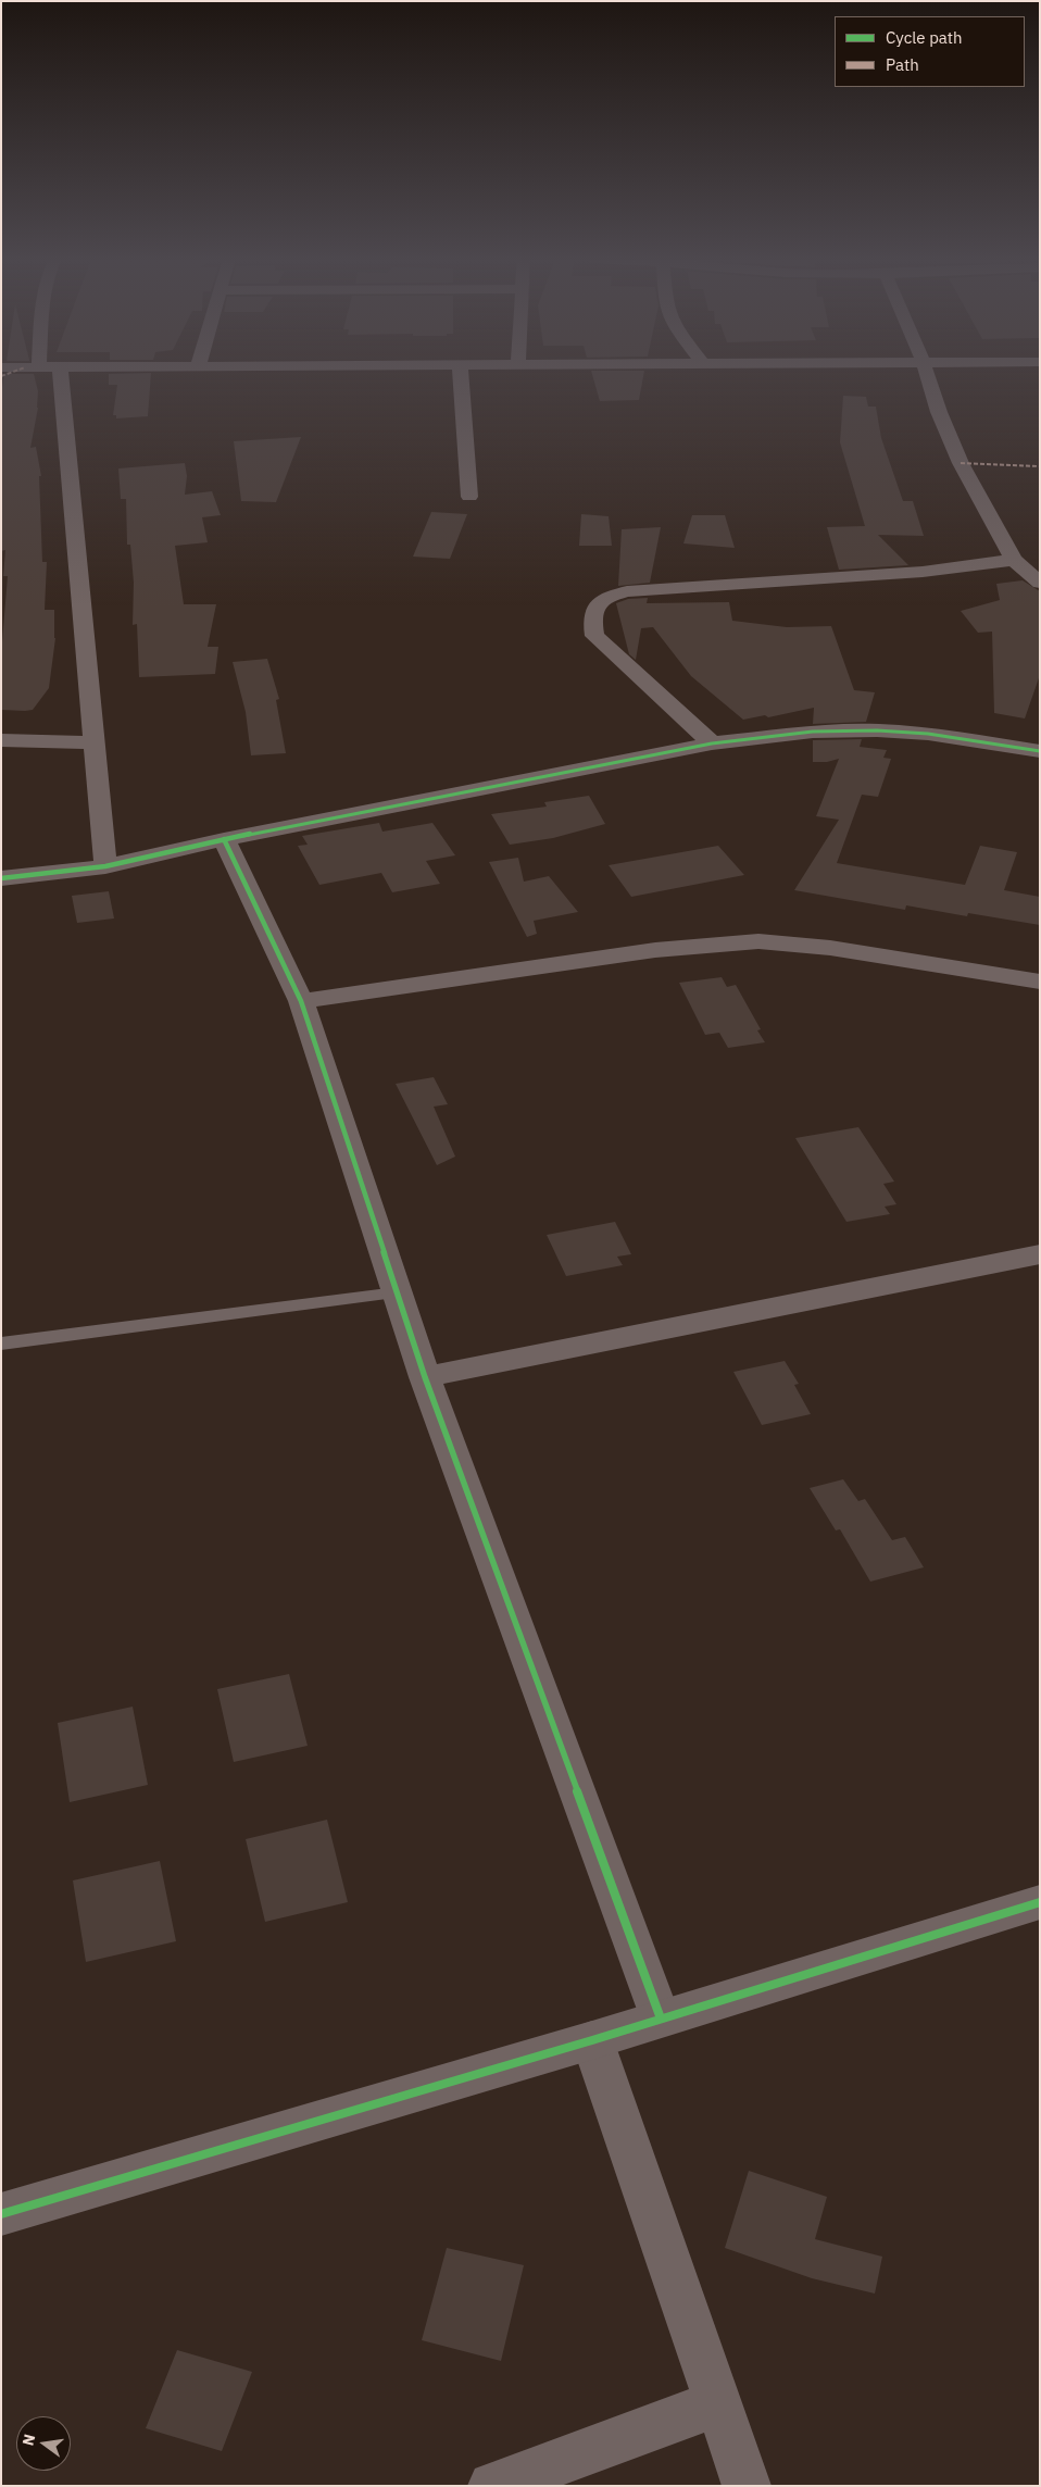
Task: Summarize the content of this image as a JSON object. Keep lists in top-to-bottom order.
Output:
{
  "legend": ["Cycle path", "Path"],
  "north": "left"
}
